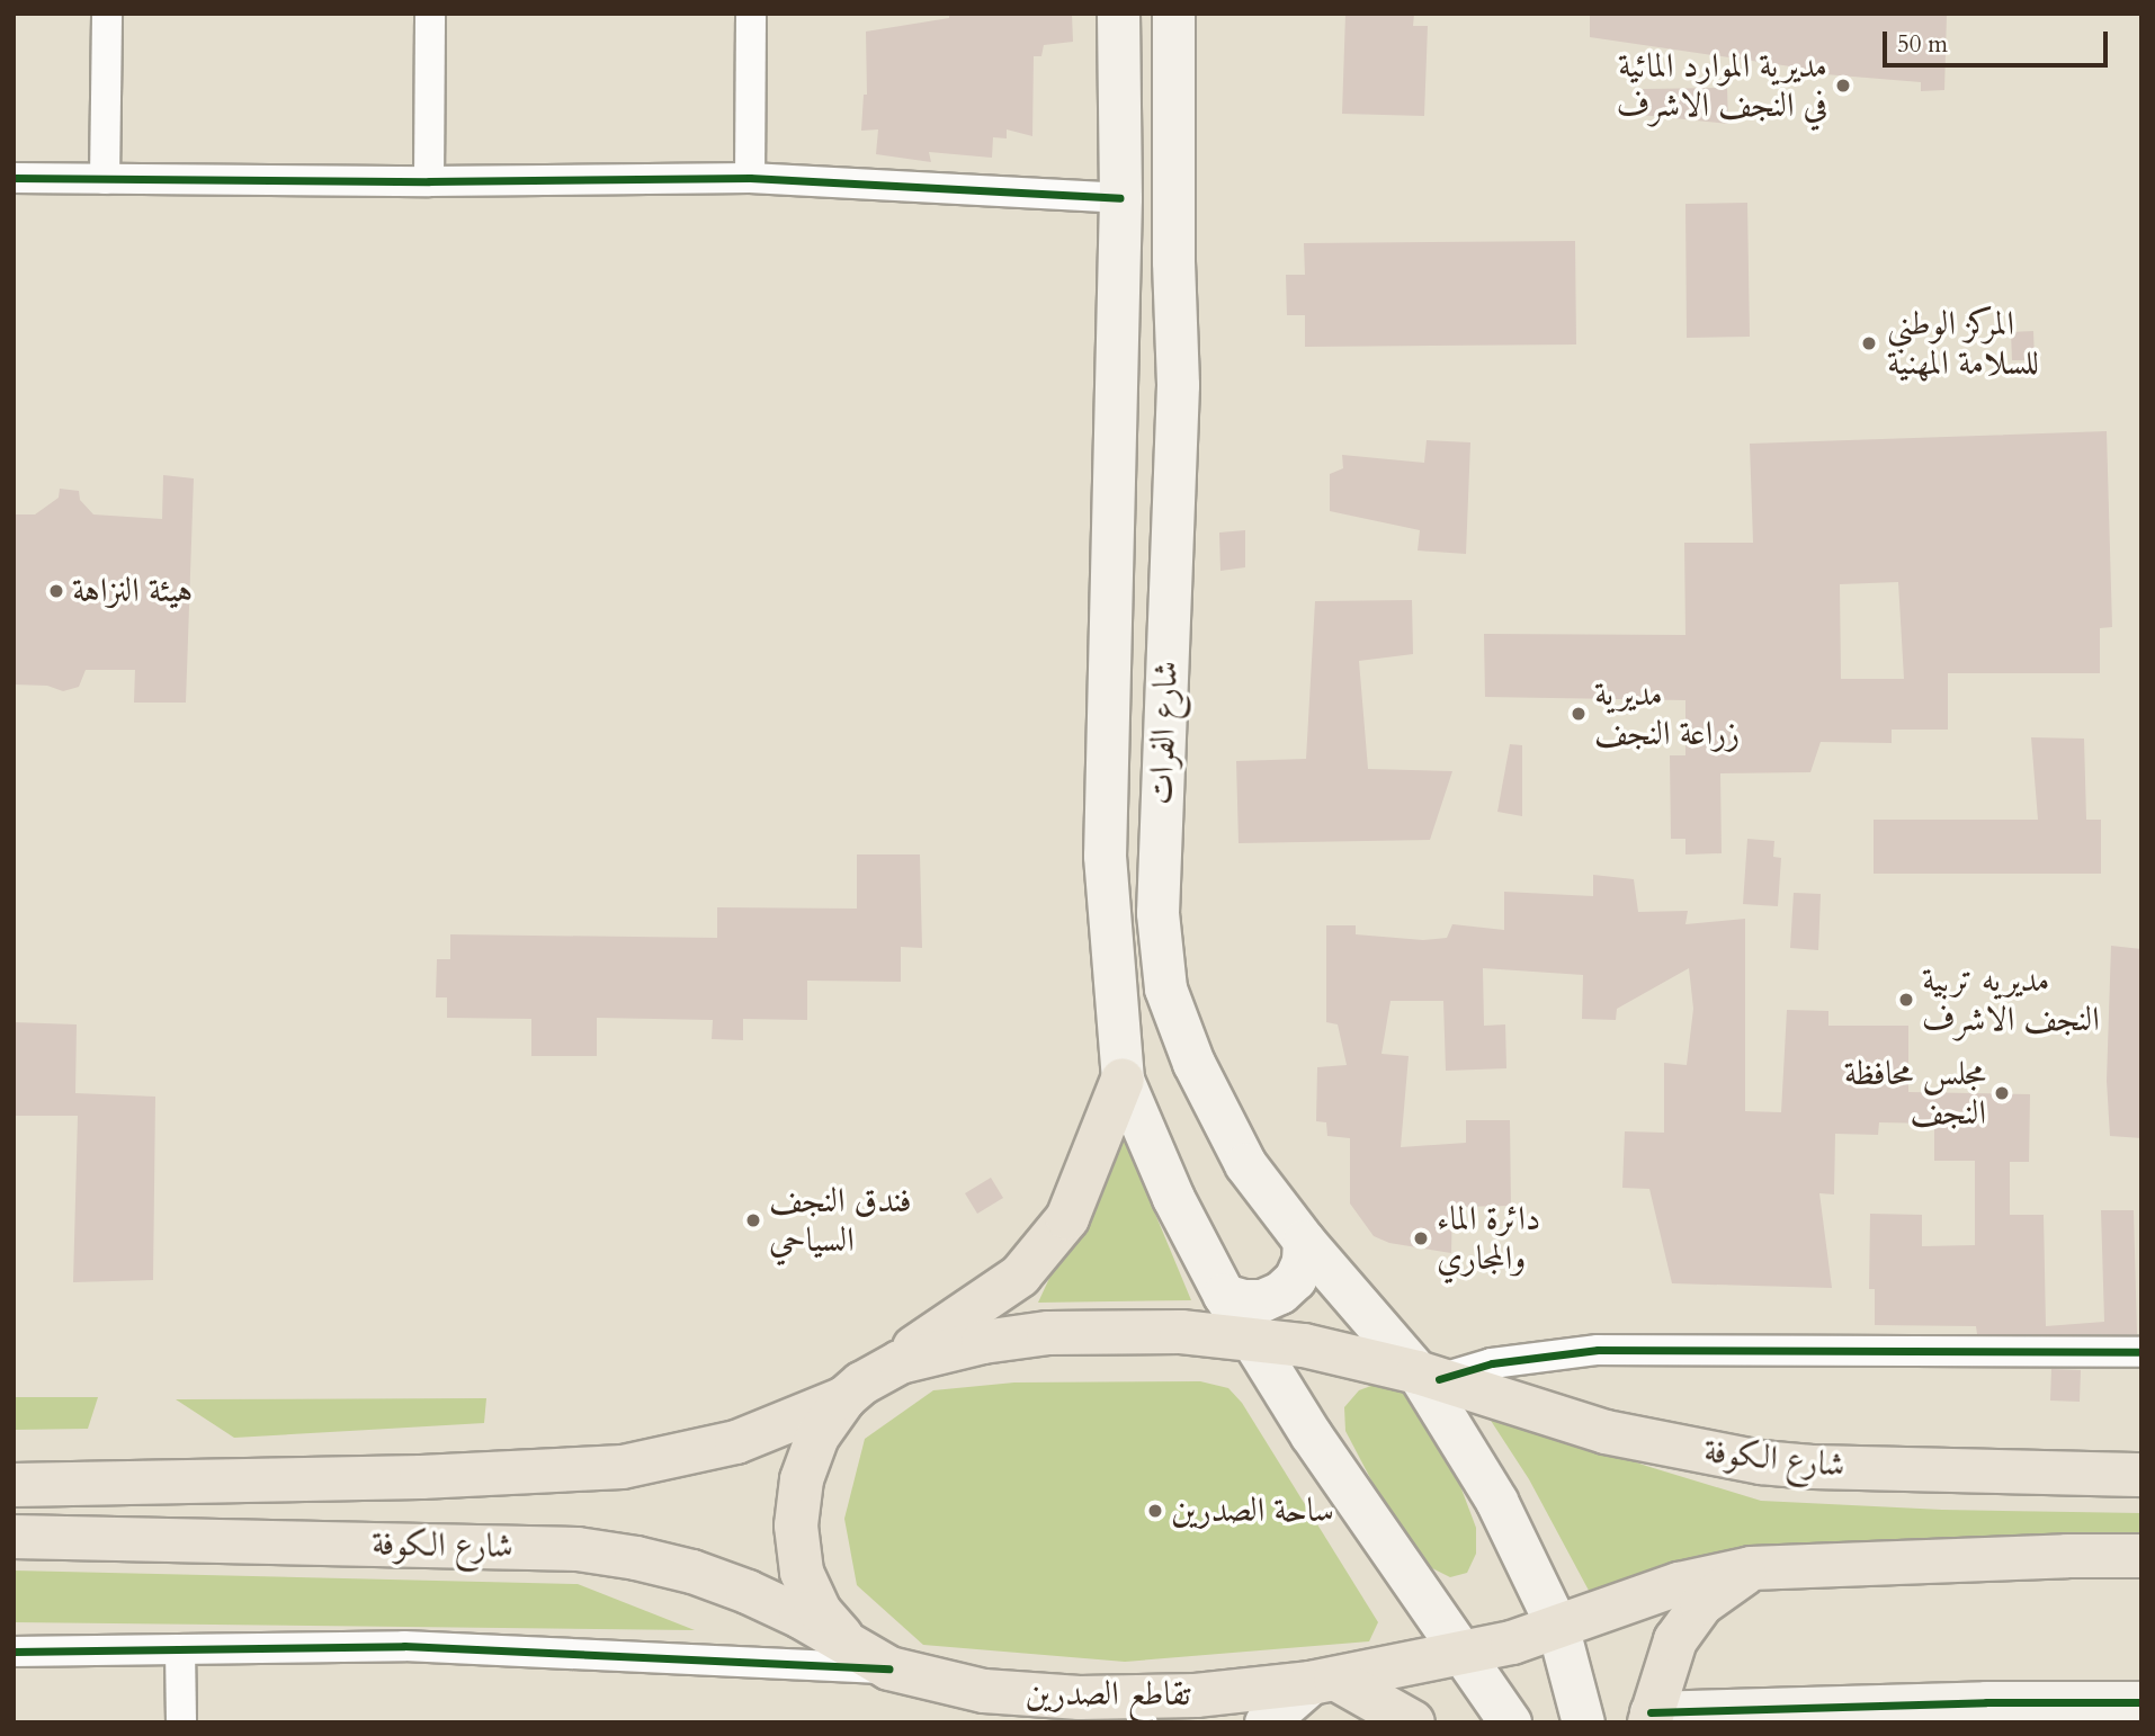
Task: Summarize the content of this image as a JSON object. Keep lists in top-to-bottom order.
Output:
{
  "streets": {
    "highway": ["شارع الكوفة", "تقاطع الصدرين"],
    "main road": ["شارع الفرات"]
  },
  "crossings": [
    ["شارع الفرات", "شارع الكوفة"],
    ["شارع الفرات", "تقاطع الصدرين"],
    ["شارع الكوفة", "تقاطع الصدرين"]
  ],
  "places": [
    "مديرية الموارد المائية في النجف الاشرف",
    "المركز الوطني للسلامة المهنية",
    "هيئة النزاهة",
    "مديرية زراعة النجف",
    "مديريه تربية النجف الاشرف",
    "مجلس محافظة النجف",
    "فندق النجف السياحي",
    "دائرة الماء والمجاري",
    "ساحة الصدرين"
  ],
  "scale_bar": "50 m"
}
